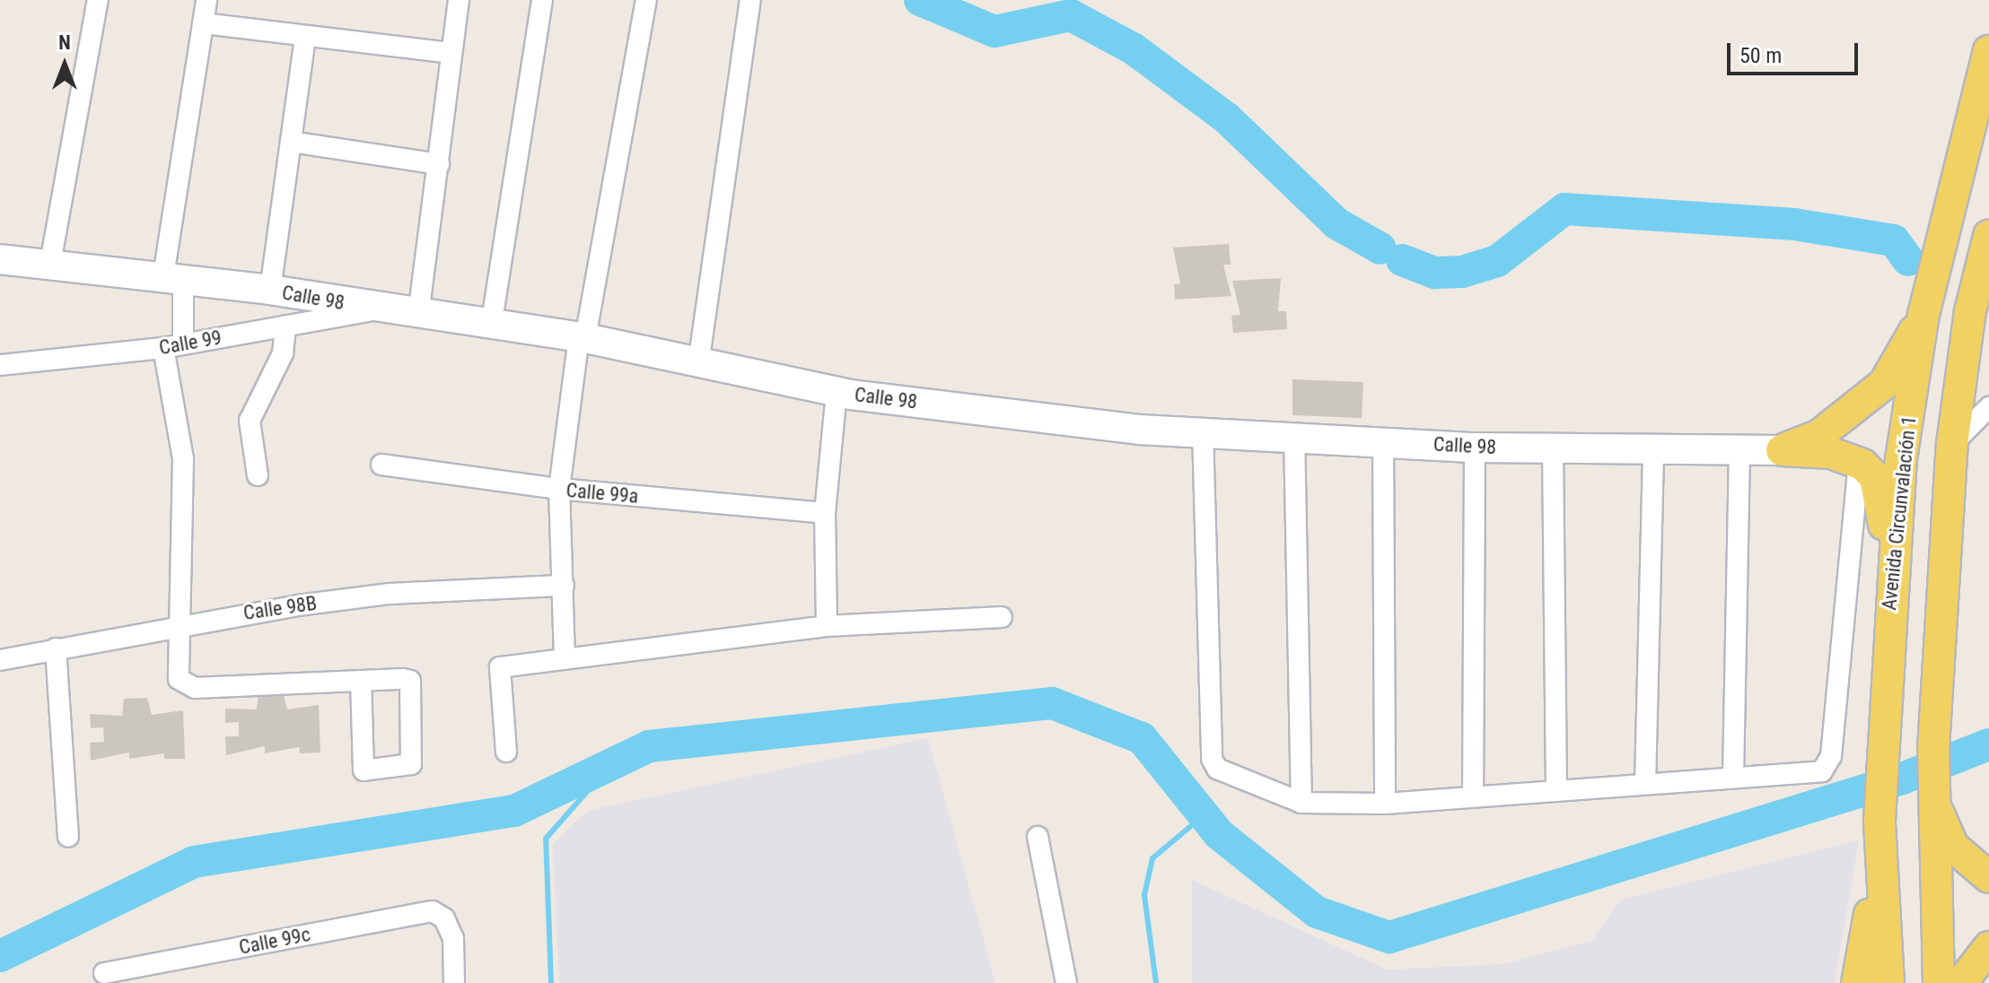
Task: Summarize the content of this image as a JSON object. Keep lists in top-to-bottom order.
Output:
{
  "streets": {
    "main road": ["Avenida Circunvalación 1"],
    "street": [
      "Calle 98",
      "Calle 99",
      "Calle 99a",
      "Calle 98B",
      "Calle 99c"
    ]
  },
  "crossings": [
    ["Calle 98", "Calle 99"]
  ],
  "scale_bar": "50 m",
  "north": "top"
}
